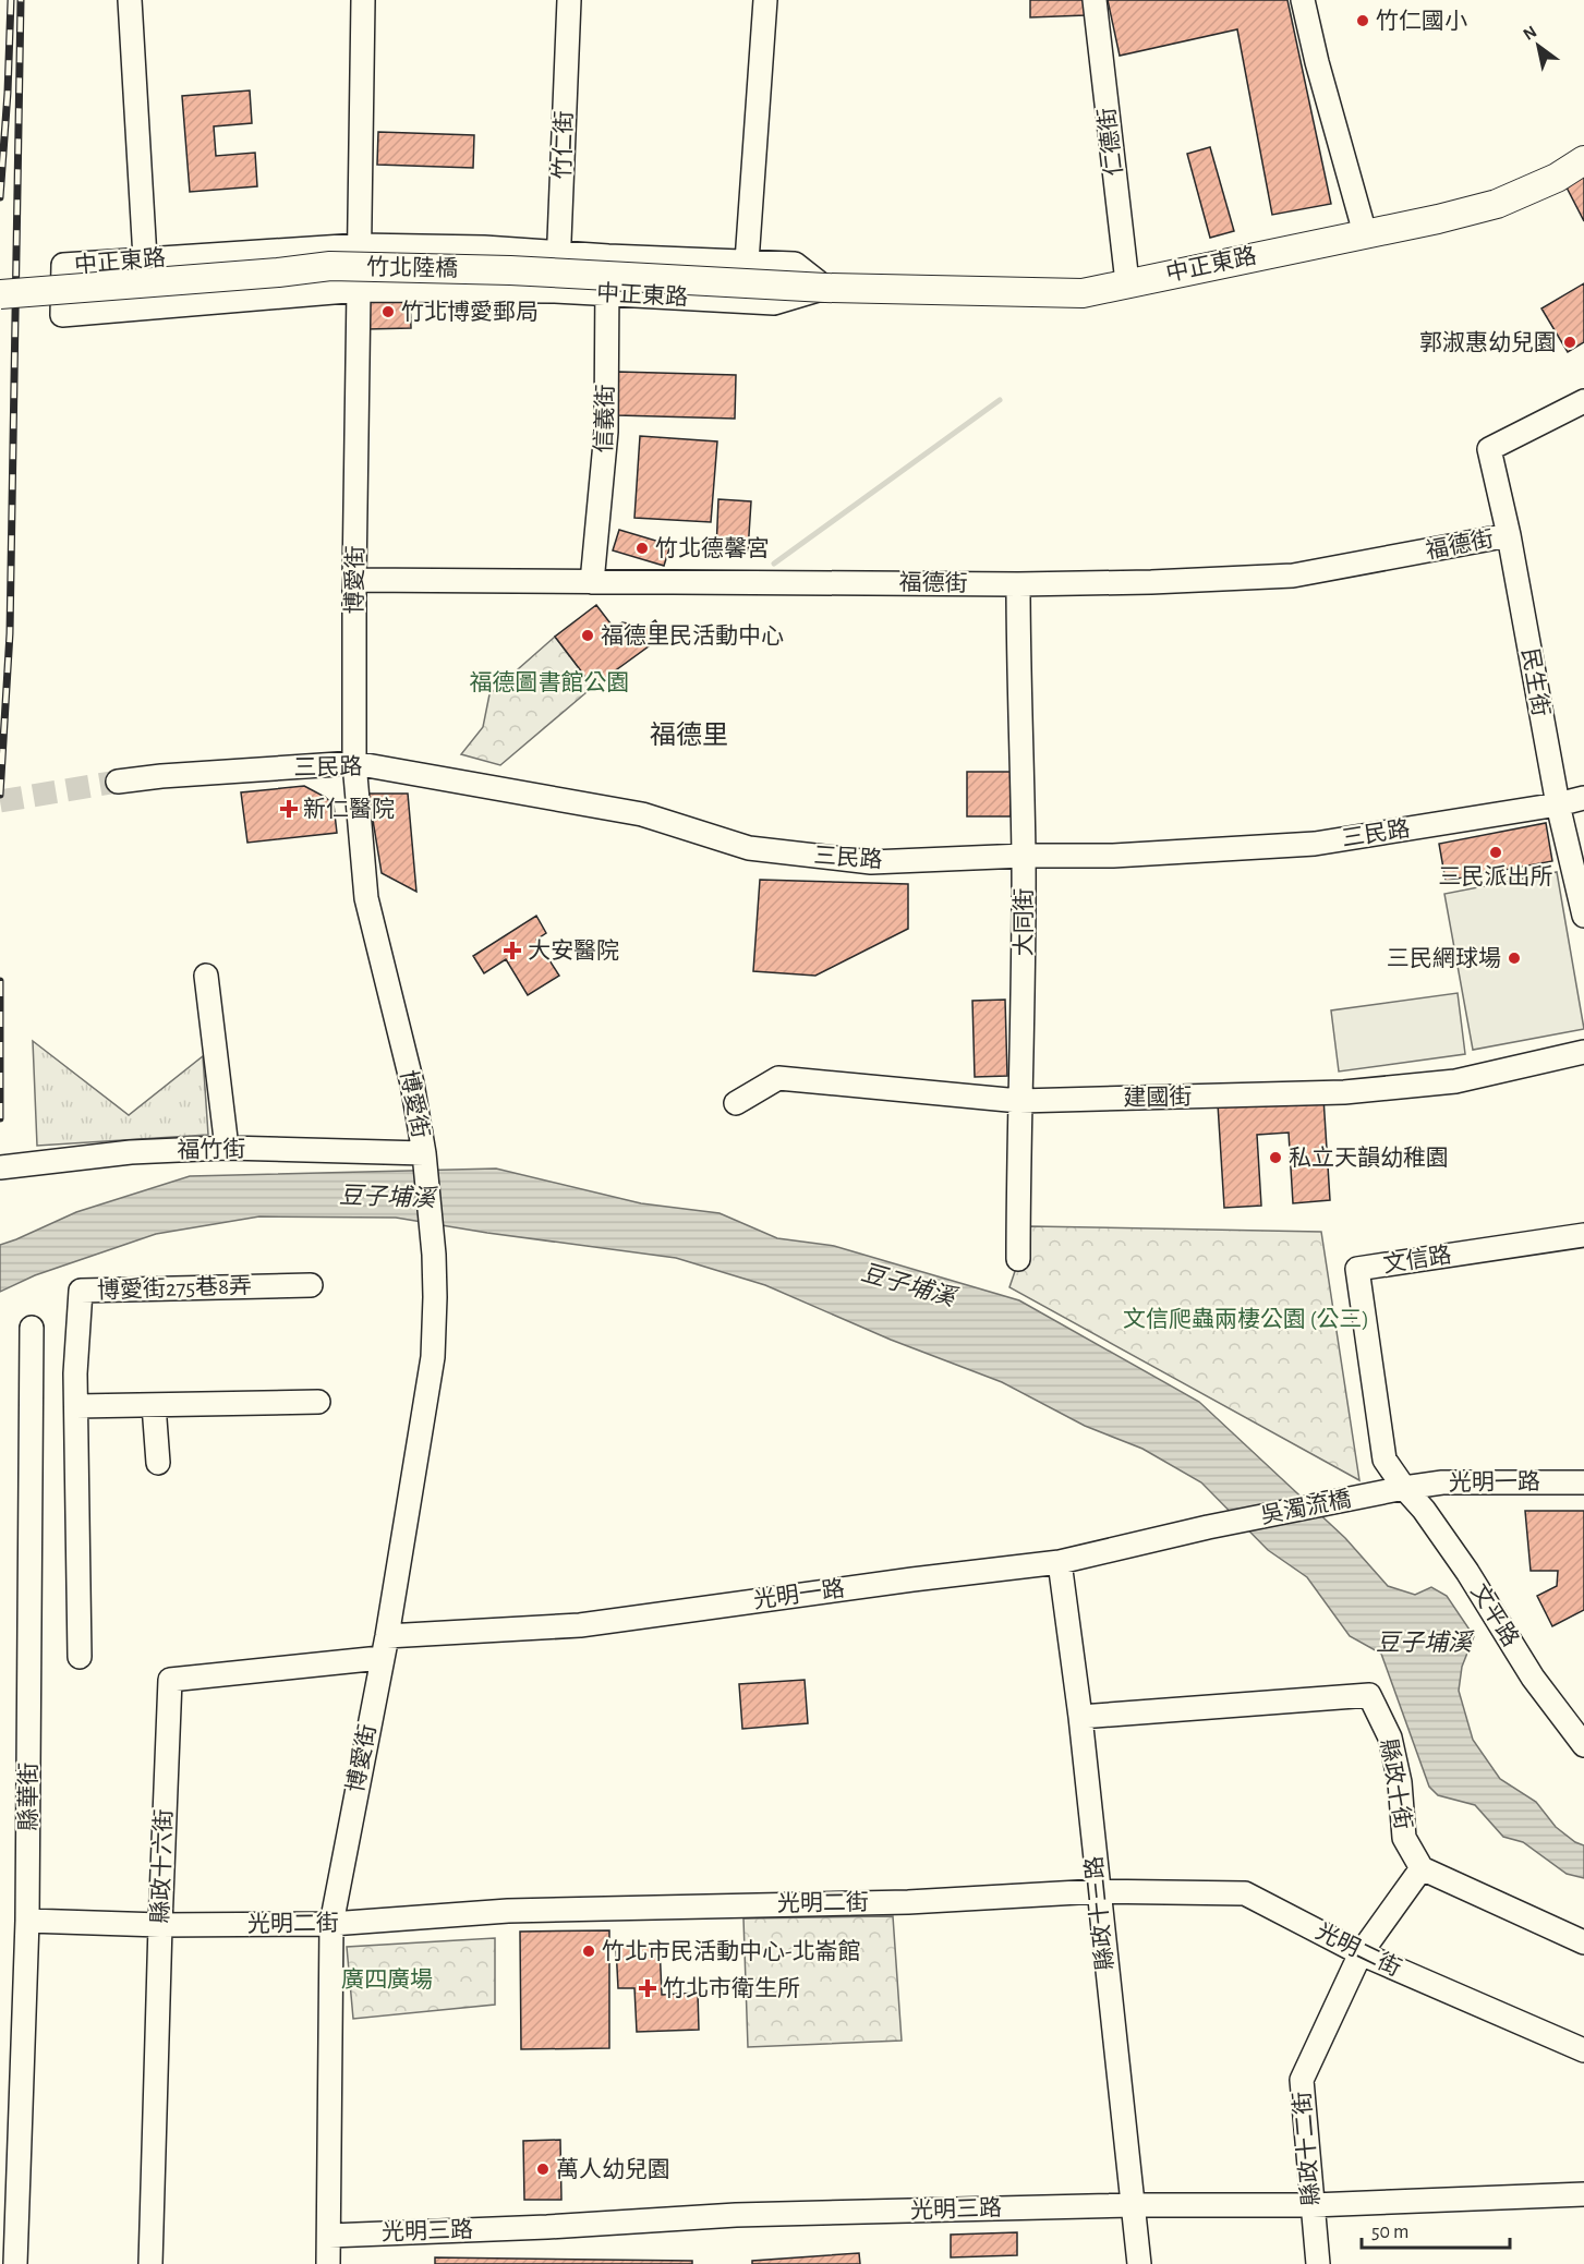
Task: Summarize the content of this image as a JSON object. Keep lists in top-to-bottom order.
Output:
{
  "streets": {
    "main road": ["中正東路", "竹北陸橋"],
    "street": [
      "仁德街",
      "竹仁街",
      "信義街",
      "福德街",
      "博愛街",
      "民生街",
      "三民路",
      "大同街",
      "建國街",
      "福竹街",
      "文信路",
      "博愛街275巷8弄",
      "光明一路",
      "吳濁流橋",
      "文平路",
      "縣政十街",
      "縣華街",
      "縣政十六街",
      "光明二街",
      "縣政十三路",
      "縣政十二街",
      "光明三路"
    ]
  },
  "crossings": [
    ["仁德街", "中正東路"],
    ["竹仁街", "中正東路"],
    ["中正東路", "竹北陸橋"],
    ["中正東路", "信義街"],
    ["中正東路", "博愛街"],
    ["信義街", "福德街"],
    ["福德街", "博愛街"],
    ["福德街", "民生街"],
    ["福德街", "大同街"],
    ["博愛街", "三民路"],
    ["博愛街", "福竹街"],
    ["博愛街", "光明一路"],
    ["博愛街", "縣政十六街"],
    ["博愛街", "光明二街"],
    ["博愛街", "光明三路"],
    ["民生街", "三民路"],
    ["三民路", "大同街"],
    ["大同街", "建國街"],
    ["文信路", "光明一路"],
    ["文信路", "吳濁流橋"],
    ["文信路", "文平路"],
    ["光明一路", "吳濁流橋"],
    ["光明一路", "文平路"],
    ["光明一路", "縣政十六街"],
    ["光明一路", "縣政十三路"],
    ["吳濁流橋", "文平路"],
    ["縣政十街", "縣政十三路"],
    ["縣政十街", "縣政十二街"],
    ["縣華街", "光明二街"],
    ["縣政十六街", "光明二街"],
    ["光明二街", "縣政十三路"],
    ["光明二街", "縣政十二街"],
    ["縣政十三路", "光明三路"],
    ["縣政十二街", "光明三路"]
  ],
  "districts": ["福德里"],
  "water": ["豆子埔溪"],
  "parks": ["福德圖書館公園", "文信爬蟲兩棲公園 (公三)", "廣四廣場"],
  "places": {
    "other": [
      "竹仁國小",
      "竹北博愛郵局",
      "郭淑惠幼兒園",
      "竹北德馨宮",
      "福德里民活動中心",
      "三民派出所",
      "三民網球場",
      "私立天韻幼稚園",
      "竹北市民活動中心-北崙館",
      "萬人幼兒園"
    ],
    "health": ["新仁醫院", "大安醫院", "竹北市衛生所"]
  },
  "scale_bar": "50 m",
  "north": "top left"
}
